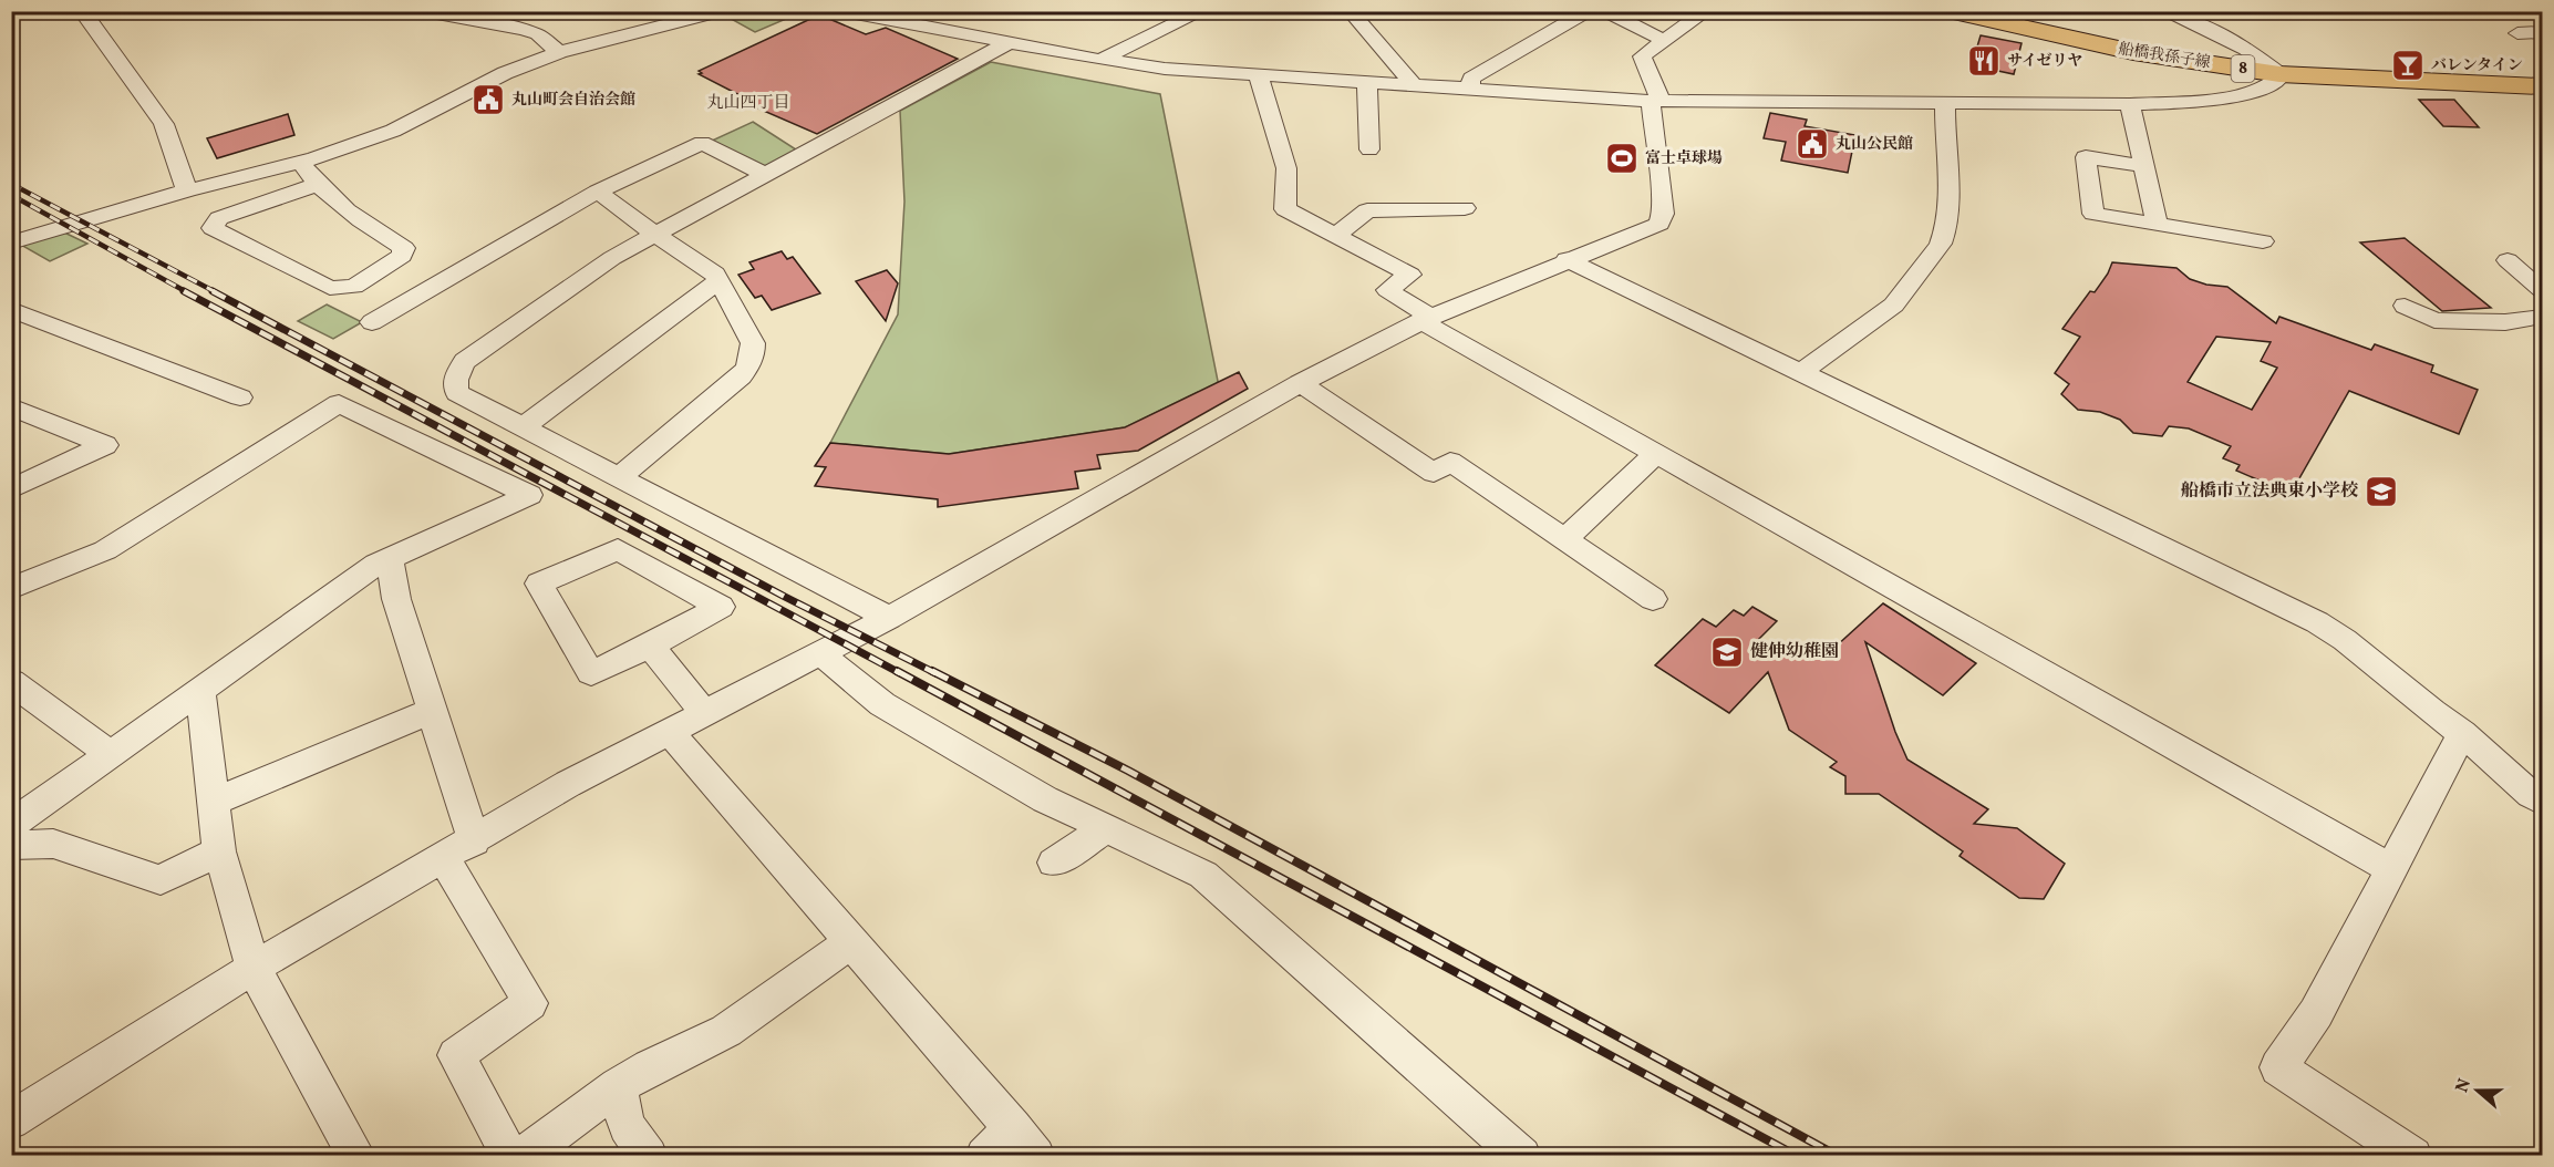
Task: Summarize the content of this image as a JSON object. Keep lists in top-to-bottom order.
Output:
{
  "streets": {
    "main road": ["船橋我孫子線", "8"]
  },
  "districts": ["丸山四丁目"],
  "places": {
    "restaurant": ["サイゼリヤ"],
    "bar": ["バレンタイン"],
    "public building": ["丸山町会自治会館", "丸山公民館"],
    "sports": ["富士卓球場"],
    "school or university": ["船橋市立法典東小学校", "健伸幼稚園"]
  },
  "north": "left"
}
